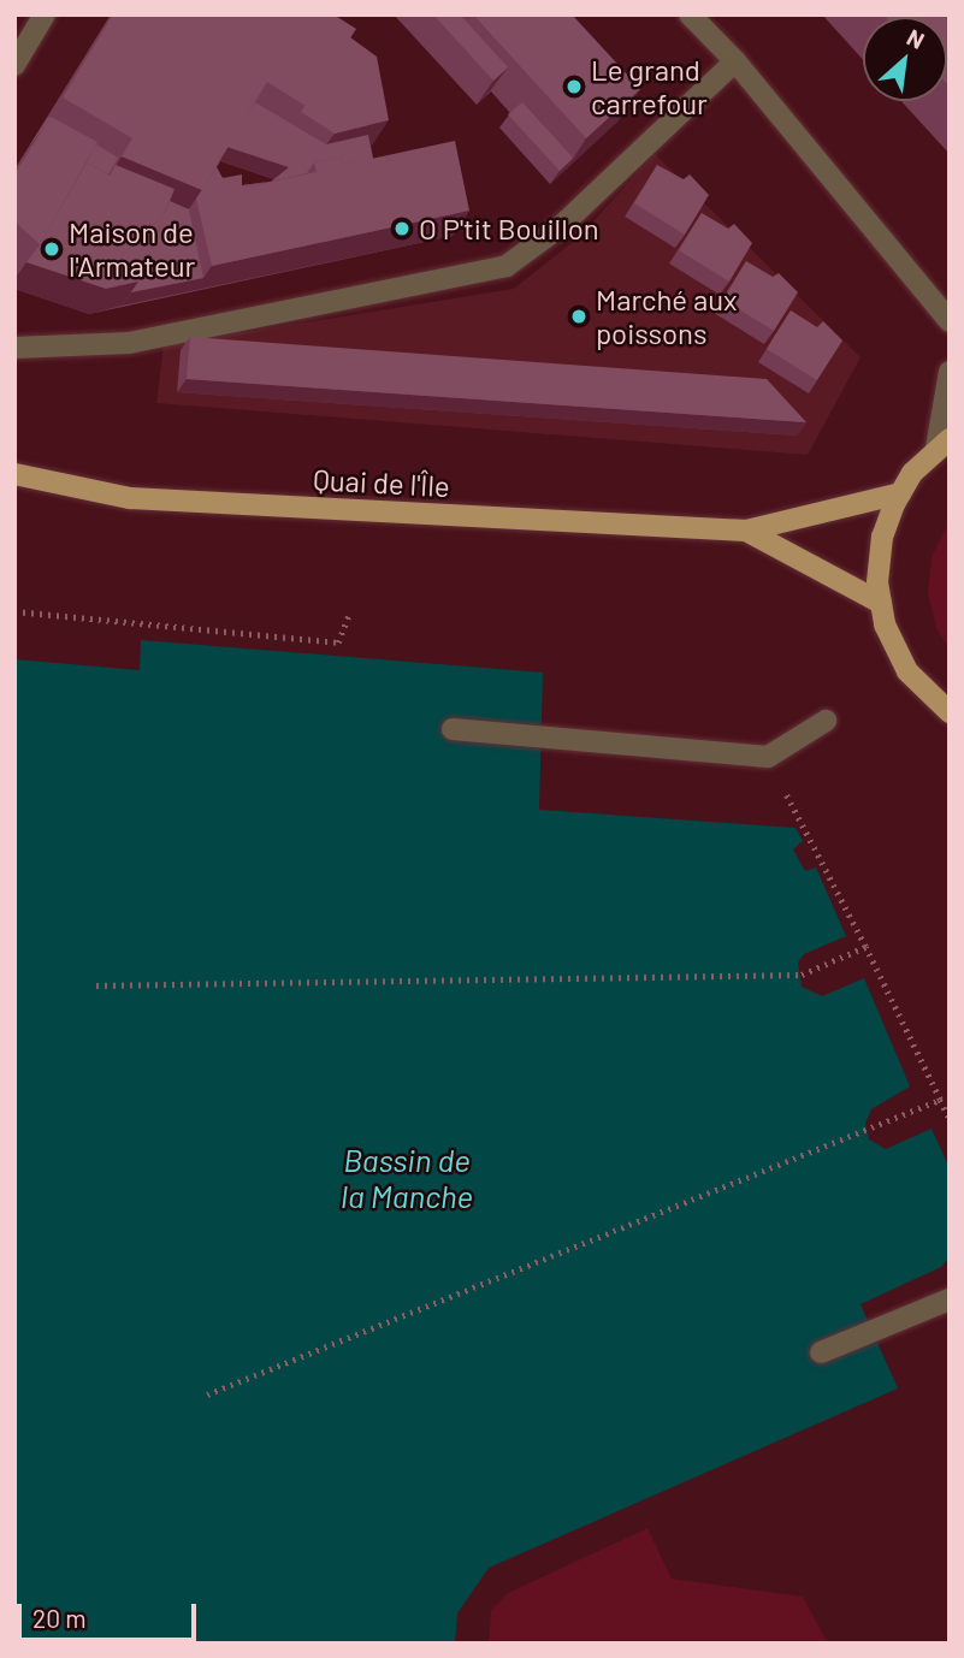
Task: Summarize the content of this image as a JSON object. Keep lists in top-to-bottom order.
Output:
{
  "streets": {
    "main road": ["Quai de l'Île"]
  },
  "water": ["Bassin de la Manche"],
  "places": [
    "Le grand carrefour",
    "O P'tit Bouillon",
    "Maison de l'Armateur",
    "Marché aux poissons"
  ],
  "scale_bar": "20 m",
  "north": "top right"
}
